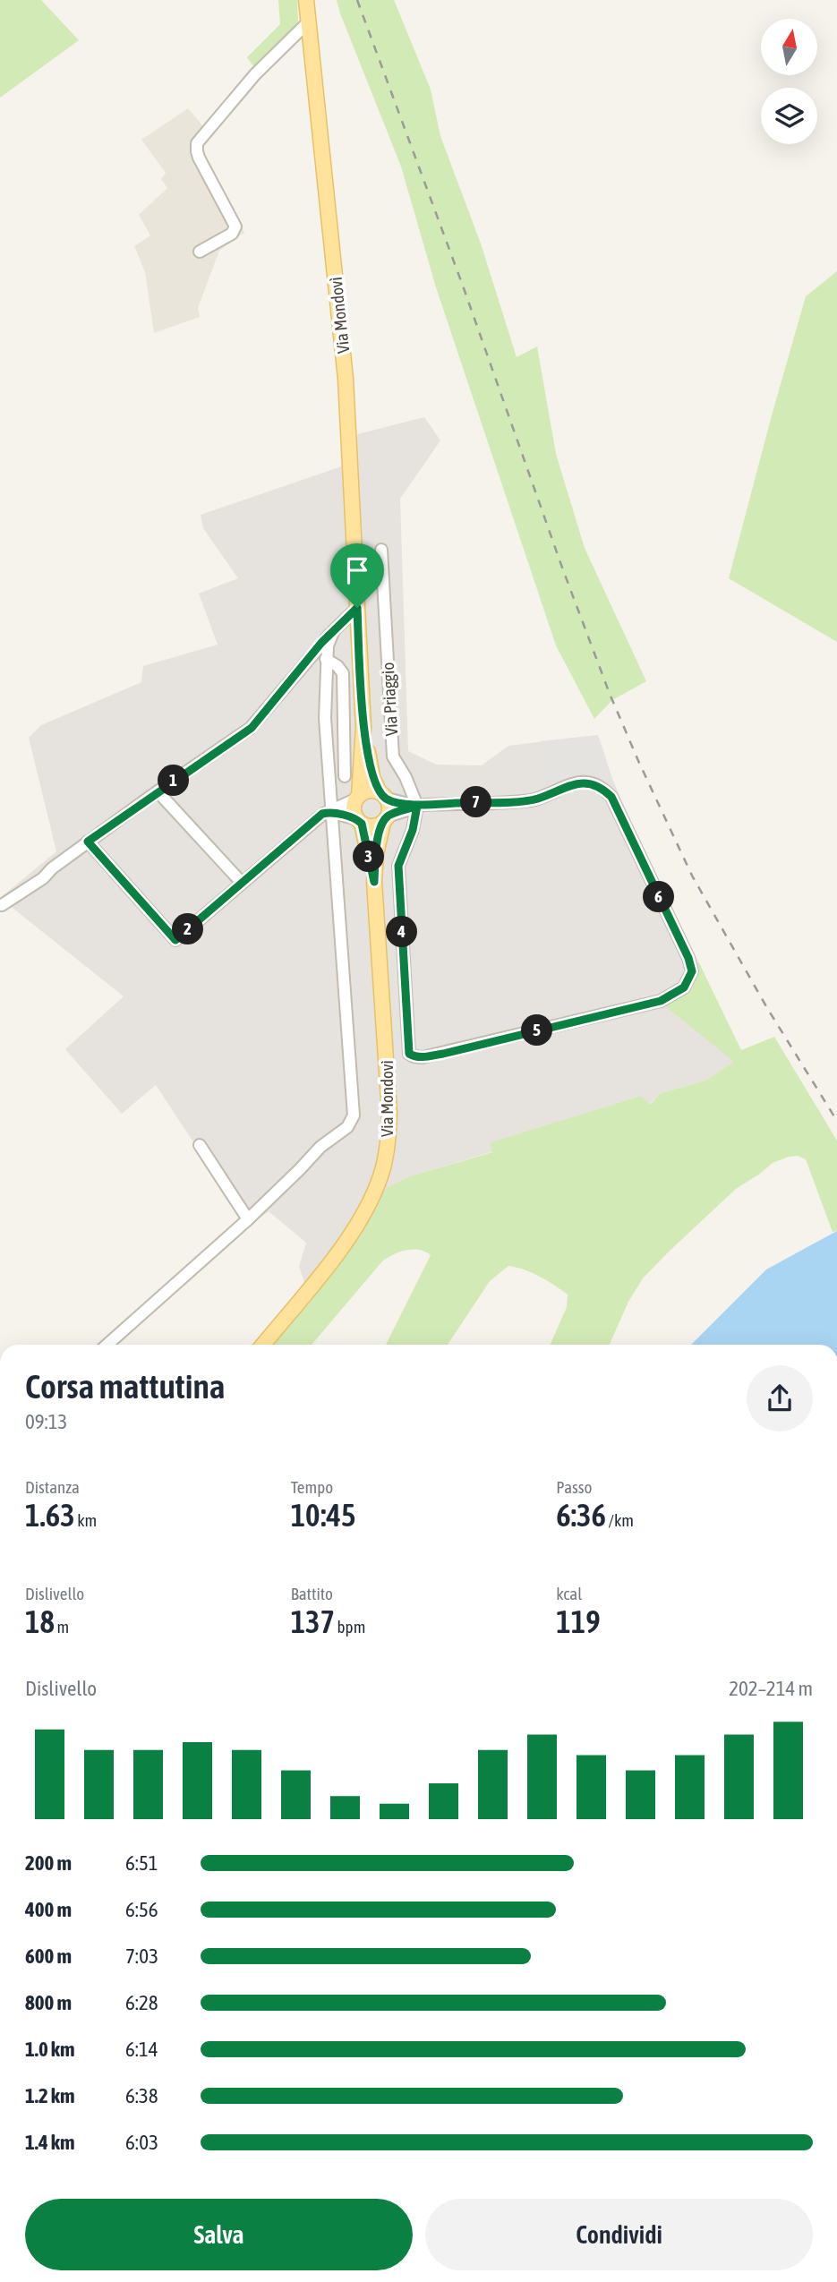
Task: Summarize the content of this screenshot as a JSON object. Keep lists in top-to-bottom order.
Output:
{
  "streets": {
    "main road": ["Via Mondovì"],
    "street": ["Via Priaggio"]
  },
  "north": "top",
  "page": {
    "pins": [
      "1",
      "7",
      "3",
      "6",
      "2",
      "4",
      "5"
    ],
    "heading": ["Corsa mattutina", "09:13"],
    "stats": [
      ["Distanza", "1.63 km"],
      ["Tempo", "10:45"],
      ["Passo", "6:36 /km"],
      ["Dislivello", "18 m"],
      ["Battito", "137 bpm"],
      ["kcal", "119"]
    ],
    "chart": ["Dislivello", "202–214 m"],
    "list": [
      {
        "name": "200 m",
        "note": "6:51"
      },
      {
        "name": "400 m",
        "note": "6:56"
      },
      {
        "name": "600 m",
        "note": "7:03"
      },
      {
        "name": "800 m",
        "note": "6:28"
      },
      {
        "name": "1.0 km",
        "note": "6:14"
      },
      {
        "name": "1.2 km",
        "note": "6:38"
      },
      {
        "name": "1.4 km",
        "note": "6:03"
      }
    ],
    "buttons": ["Salva", "Condividi"]
  }
}
